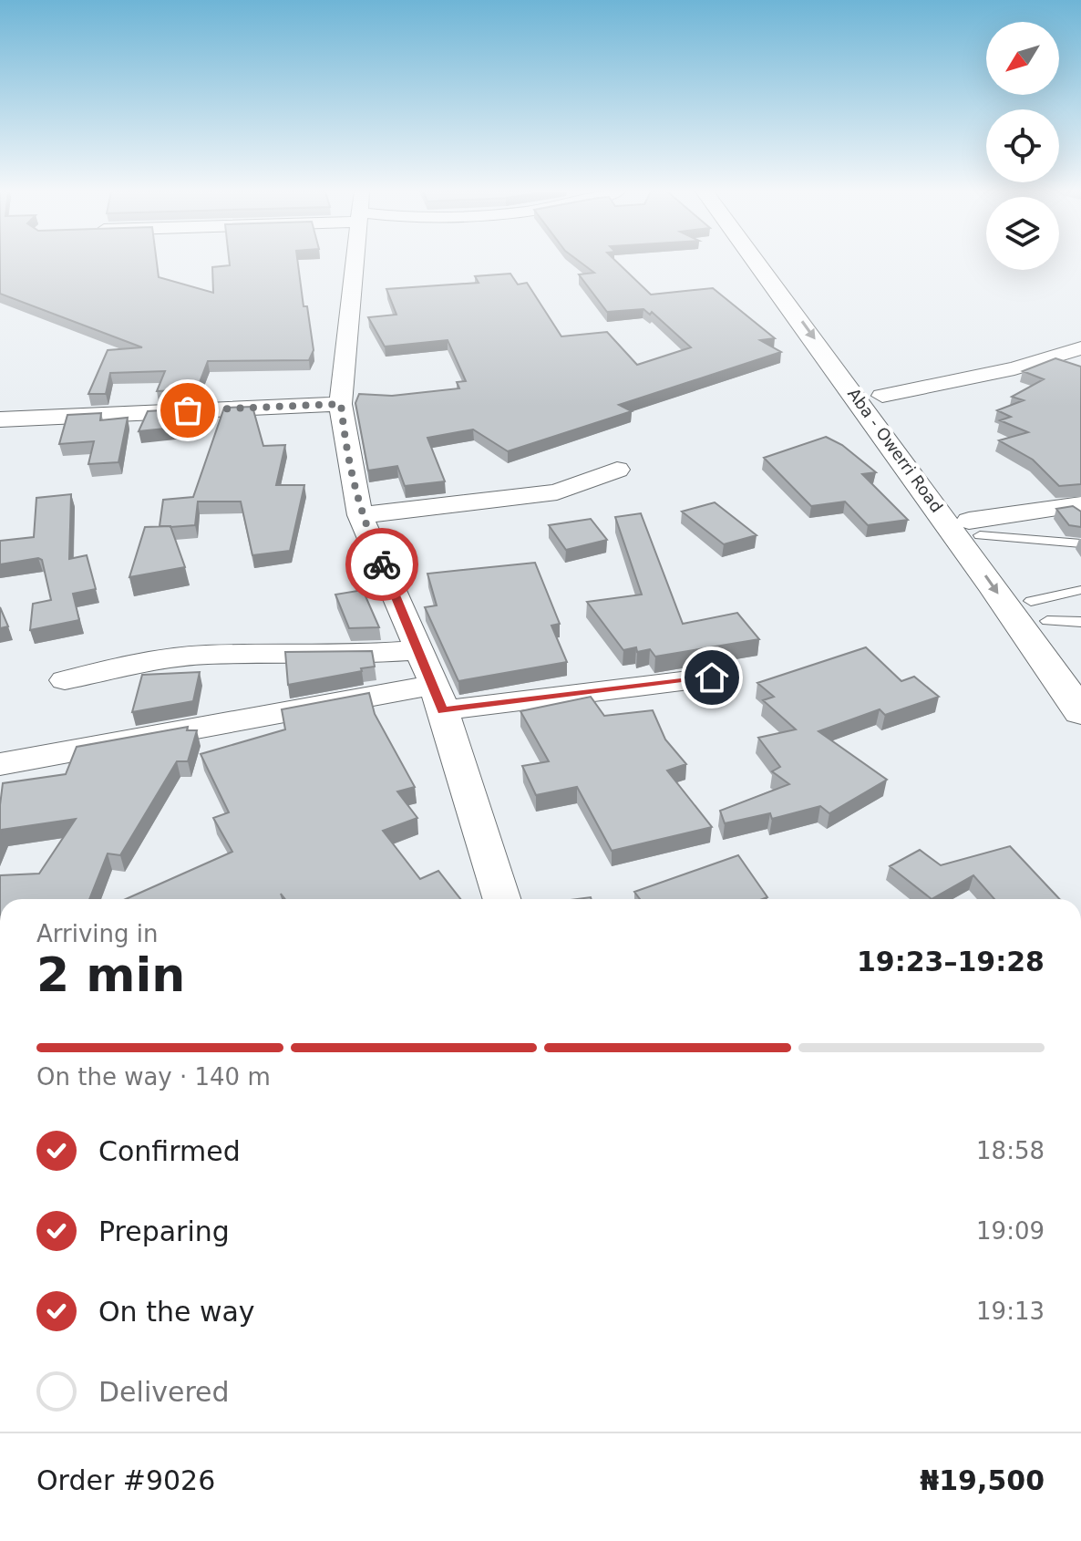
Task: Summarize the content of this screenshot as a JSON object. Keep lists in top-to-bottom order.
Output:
{
  "streets": {
    "highway": ["Aba - Owerri Road"]
  },
  "north": "bottom left",
  "page": {
    "heading": ["2 min", "Arriving in", "19:23–19:28"],
    "panel": ["Order #9026", "₦19,500"],
    "bar": "On the way · 140 m",
    "list": [
      ["Confirmed", "18:58"],
      ["Preparing", "19:09"],
      ["On the way", "19:13"],
      "Delivered"
    ]
  }
}
